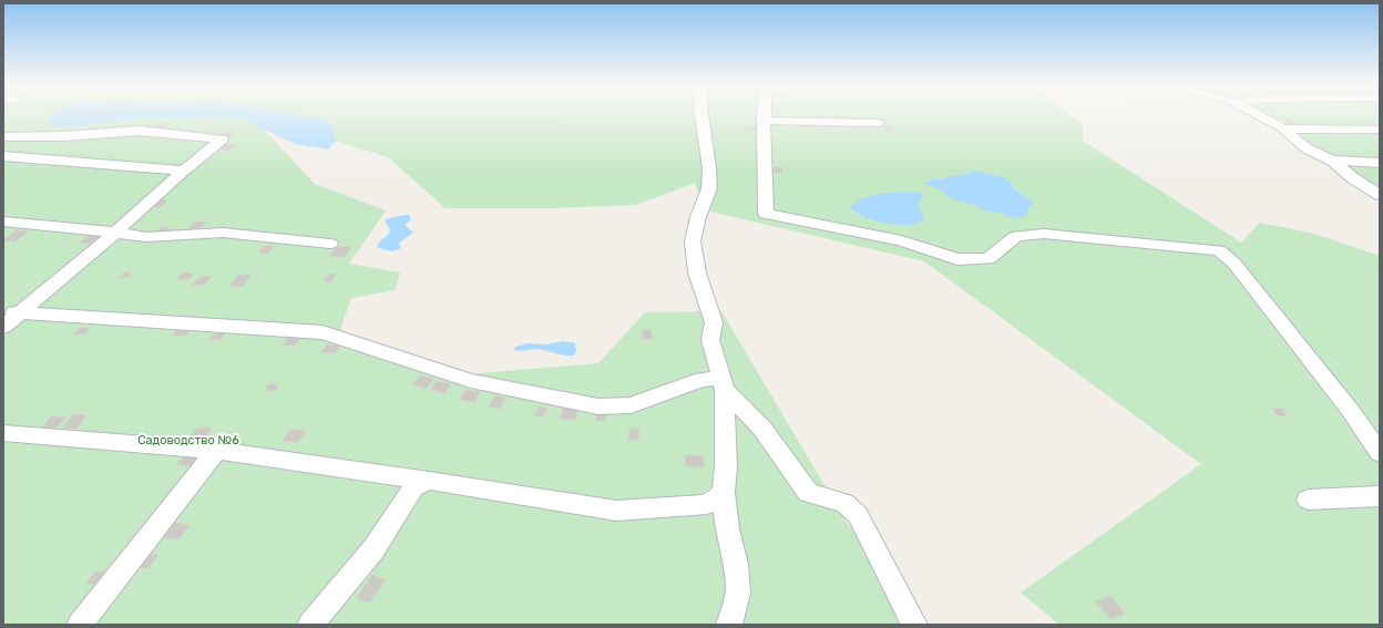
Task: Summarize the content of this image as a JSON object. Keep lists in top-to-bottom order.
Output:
{
  "parks": ["Садоводство №6"]
}
